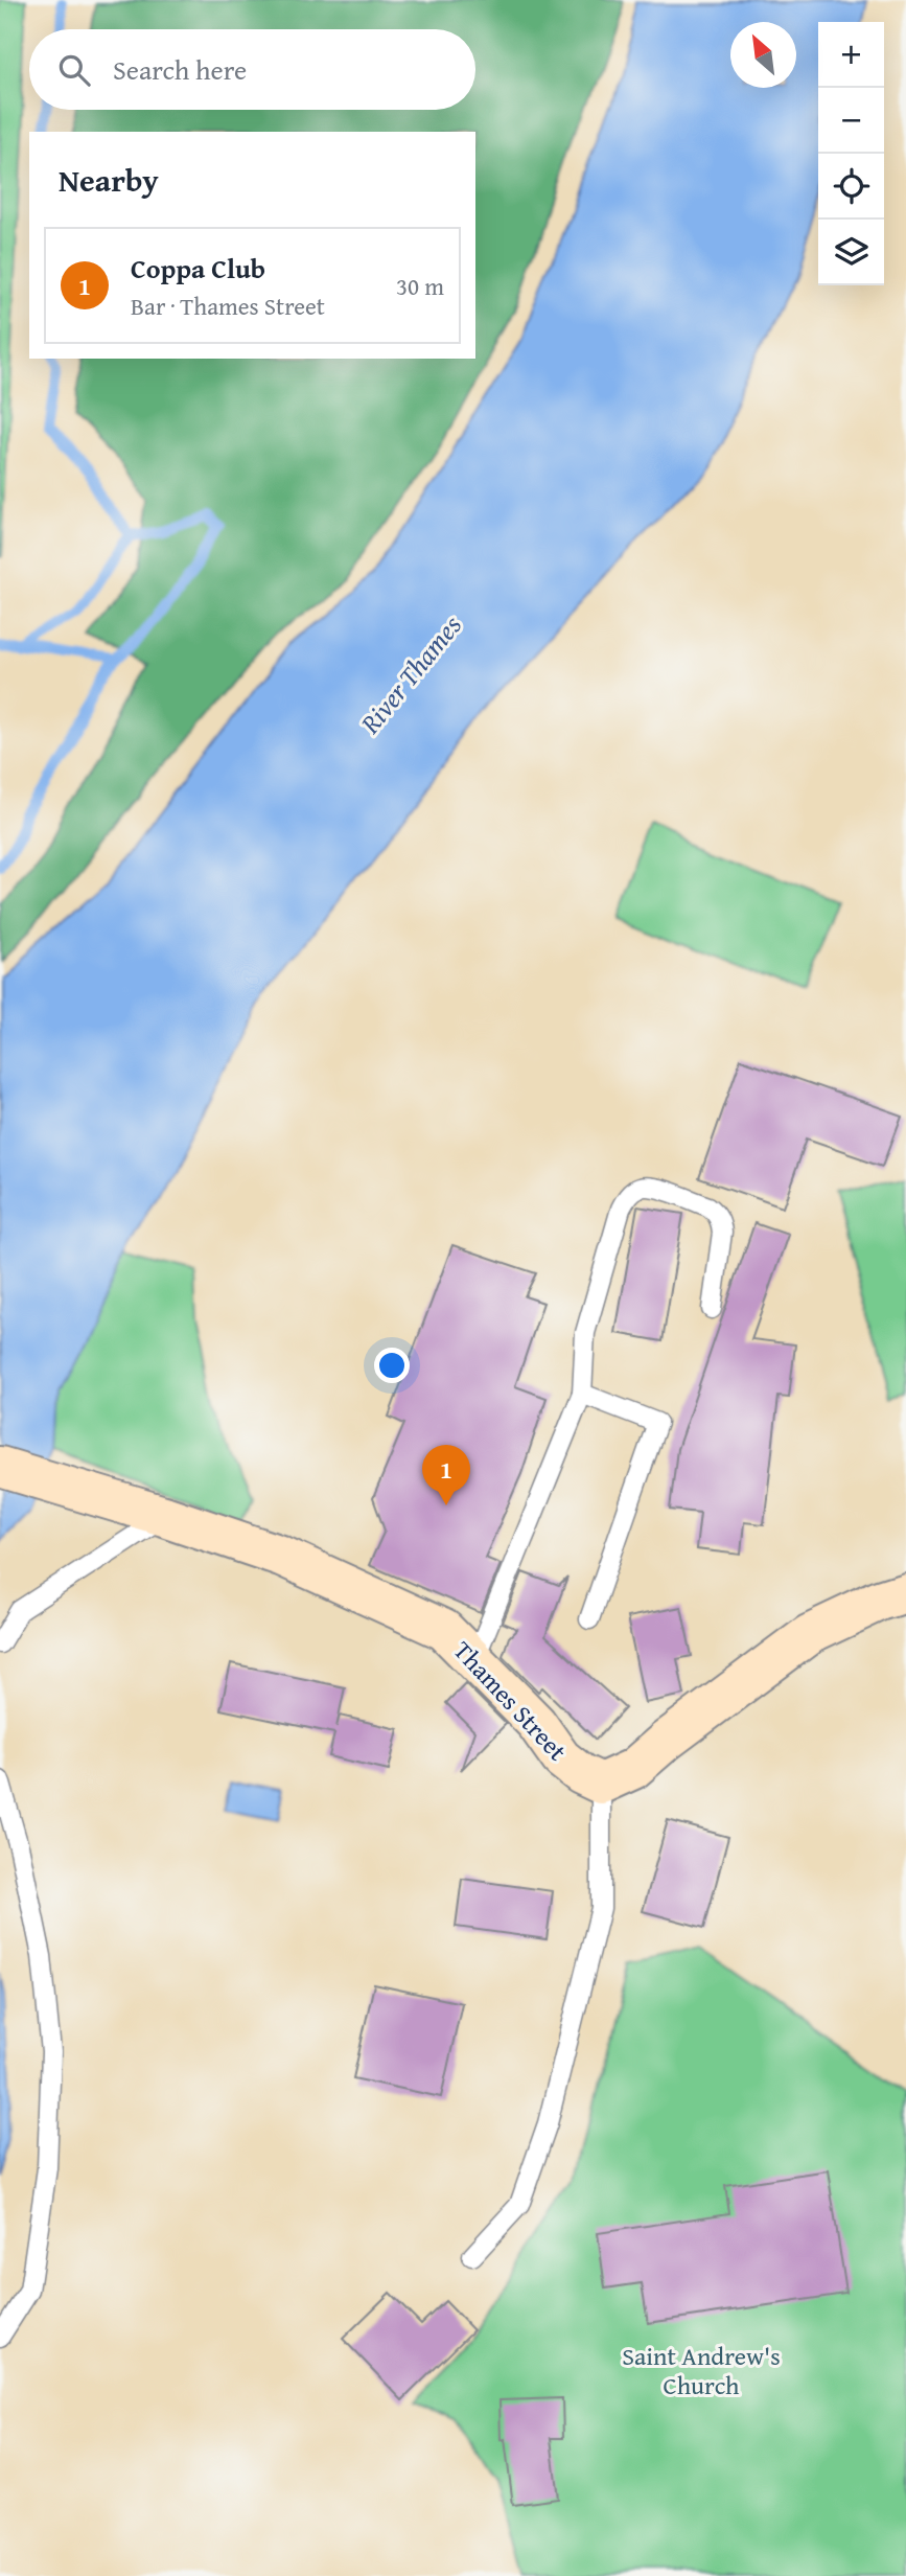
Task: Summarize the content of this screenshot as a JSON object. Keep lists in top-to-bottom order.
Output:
{
  "streets": {
    "main road": ["Thames Street"]
  },
  "water": ["River Thames"],
  "parks": ["Saint Andrew's Church"],
  "north": "top left",
  "page": {
    "map_buttons": ["+", "−"],
    "search": "Search here",
    "heading": "Nearby",
    "list": [
      {
        "mark": "1",
        "name": "Coppa Club",
        "note": "Bar · Thames Street",
        "value": "30 m"
      }
    ],
    "pins": "1"
  }
}
